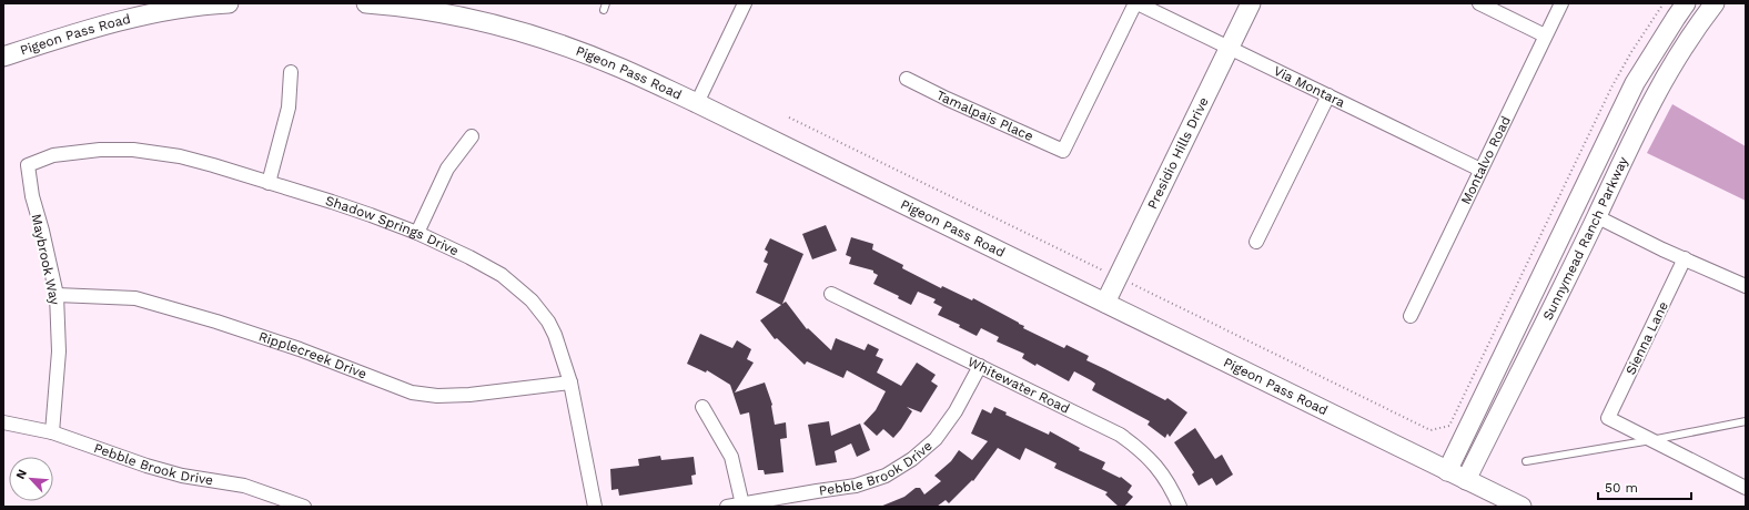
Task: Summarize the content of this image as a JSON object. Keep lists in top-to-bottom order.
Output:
{
  "streets": {
    "street": [
      "Pigeon Pass Road",
      "Via Montara",
      "Tamalpais Place",
      "Presidio Hills Drive",
      "Montalvo Road",
      "Shadow Springs Drive",
      "Sunnymead Ranch Parkway",
      "Maybrook Way",
      "Sienna Lane",
      "Ripplecreek Drive",
      "Whitewater Road",
      "Pebble Brook Drive"
    ]
  },
  "crossings": [
    ["Pigeon Pass Road", "Presidio Hills Drive"],
    ["Pigeon Pass Road", "Sunnymead Ranch Parkway"],
    ["Via Montara", "Tamalpais Place"],
    ["Via Montara", "Presidio Hills Drive"],
    ["Via Montara", "Montalvo Road"],
    ["Shadow Springs Drive", "Maybrook Way"],
    ["Shadow Springs Drive", "Ripplecreek Drive"],
    ["Maybrook Way", "Ripplecreek Drive"],
    ["Maybrook Way", "Pebble Brook Drive"],
    ["Whitewater Road", "Pebble Brook Drive"]
  ],
  "scale_bar": "50 m",
  "north": "top left"
}
